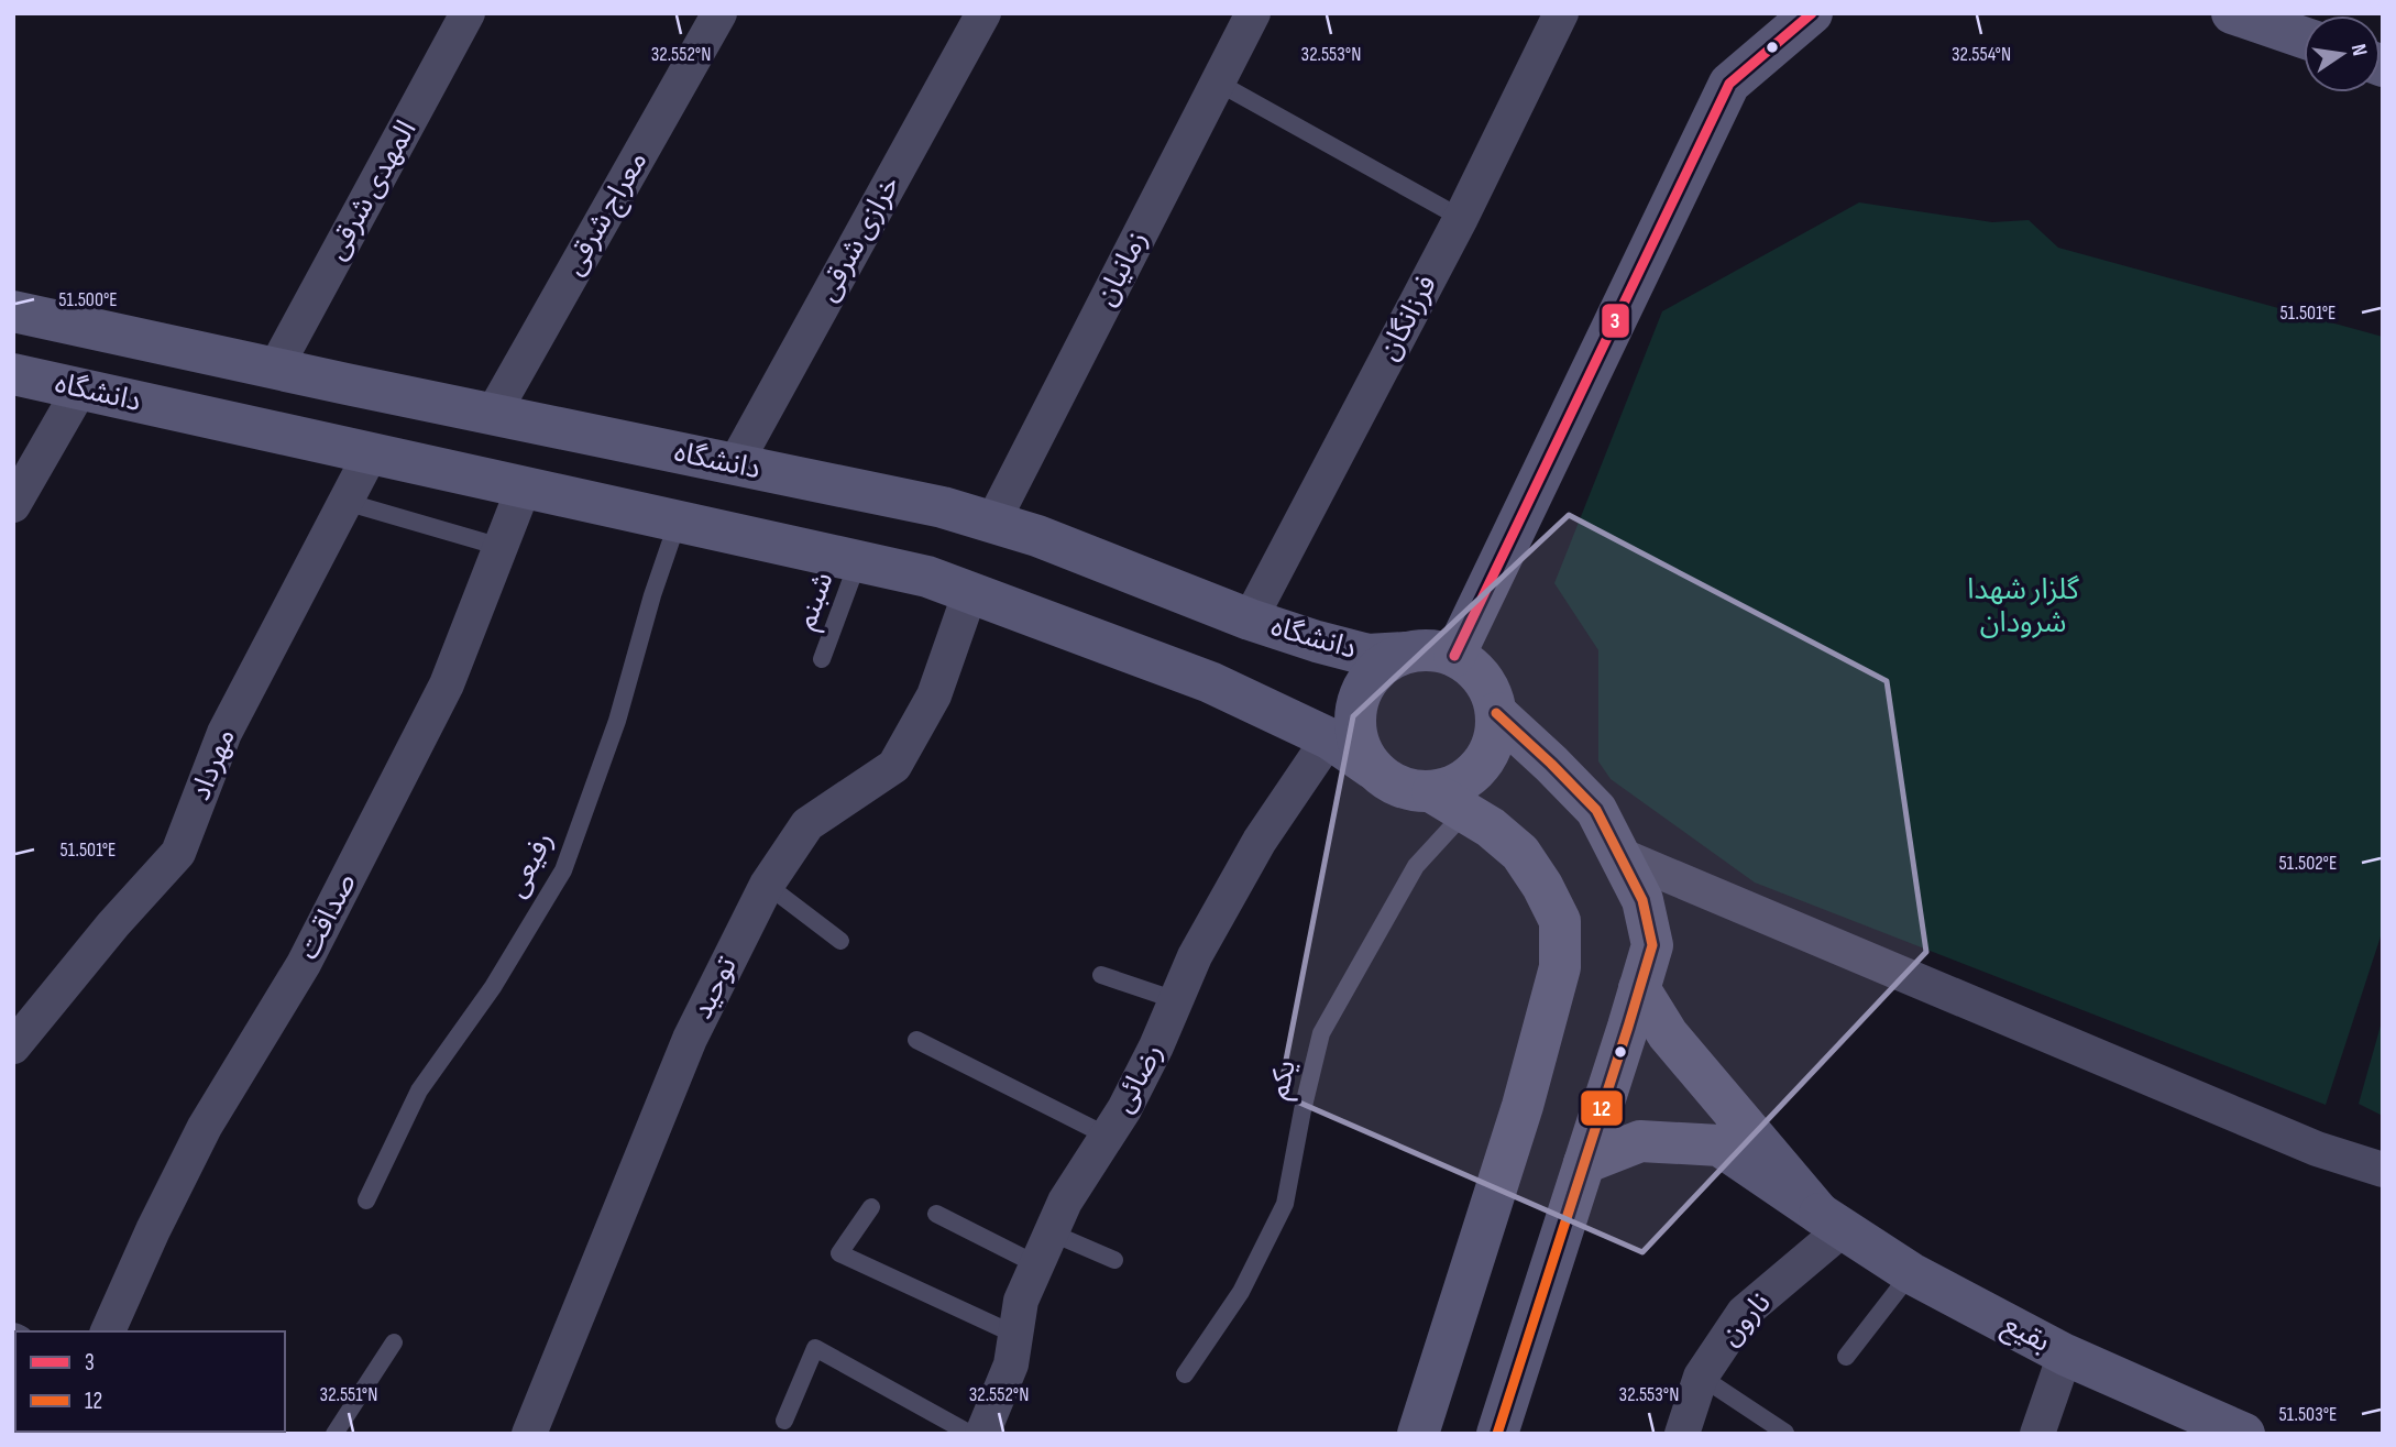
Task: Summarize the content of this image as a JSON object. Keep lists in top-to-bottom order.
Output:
{
  "streets": {
    "main road": ["دانشگاه", "بقیع"],
    "street": [
      "المهدی شرقی",
      "معراج شرقی",
      "خرازی شرقی",
      "زمانیان",
      "فرزانگان",
      "مهرداد",
      "صداقت",
      "توحید",
      "رضائی",
      "نارون"
    ],
    "lane": ["شبنم", "رفیعی", "یکم"]
  },
  "crossings": [
    ["المهدی شرقی", "دانشگاه"],
    ["معراج شرقی", "دانشگاه"],
    ["خرازی شرقی", "دانشگاه"],
    ["زمانیان", "دانشگاه"],
    ["فرزانگان", "دانشگاه"],
    ["دانشگاه", "شبنم"],
    ["دانشگاه", "مهرداد"],
    ["دانشگاه", "رفیعی"],
    ["دانشگاه", "صداقت"],
    ["دانشگاه", "توحید"],
    ["دانشگاه", "رضائی"],
    ["دانشگاه", "یکم"],
    ["نارون", "بقیع"]
  ],
  "parks": ["گلزار شهدا شرودان"],
  "lines": ["transit line 3", "transit line 12"],
  "legend": ["3", "12"],
  "north": "right",
  "coordinates": [
    "32.552°N",
    "32.553°N",
    "32.554°N",
    "51.500°E",
    "51.501°E",
    "51.502°E",
    "32.551°N",
    "51.503°E"
  ]
}
